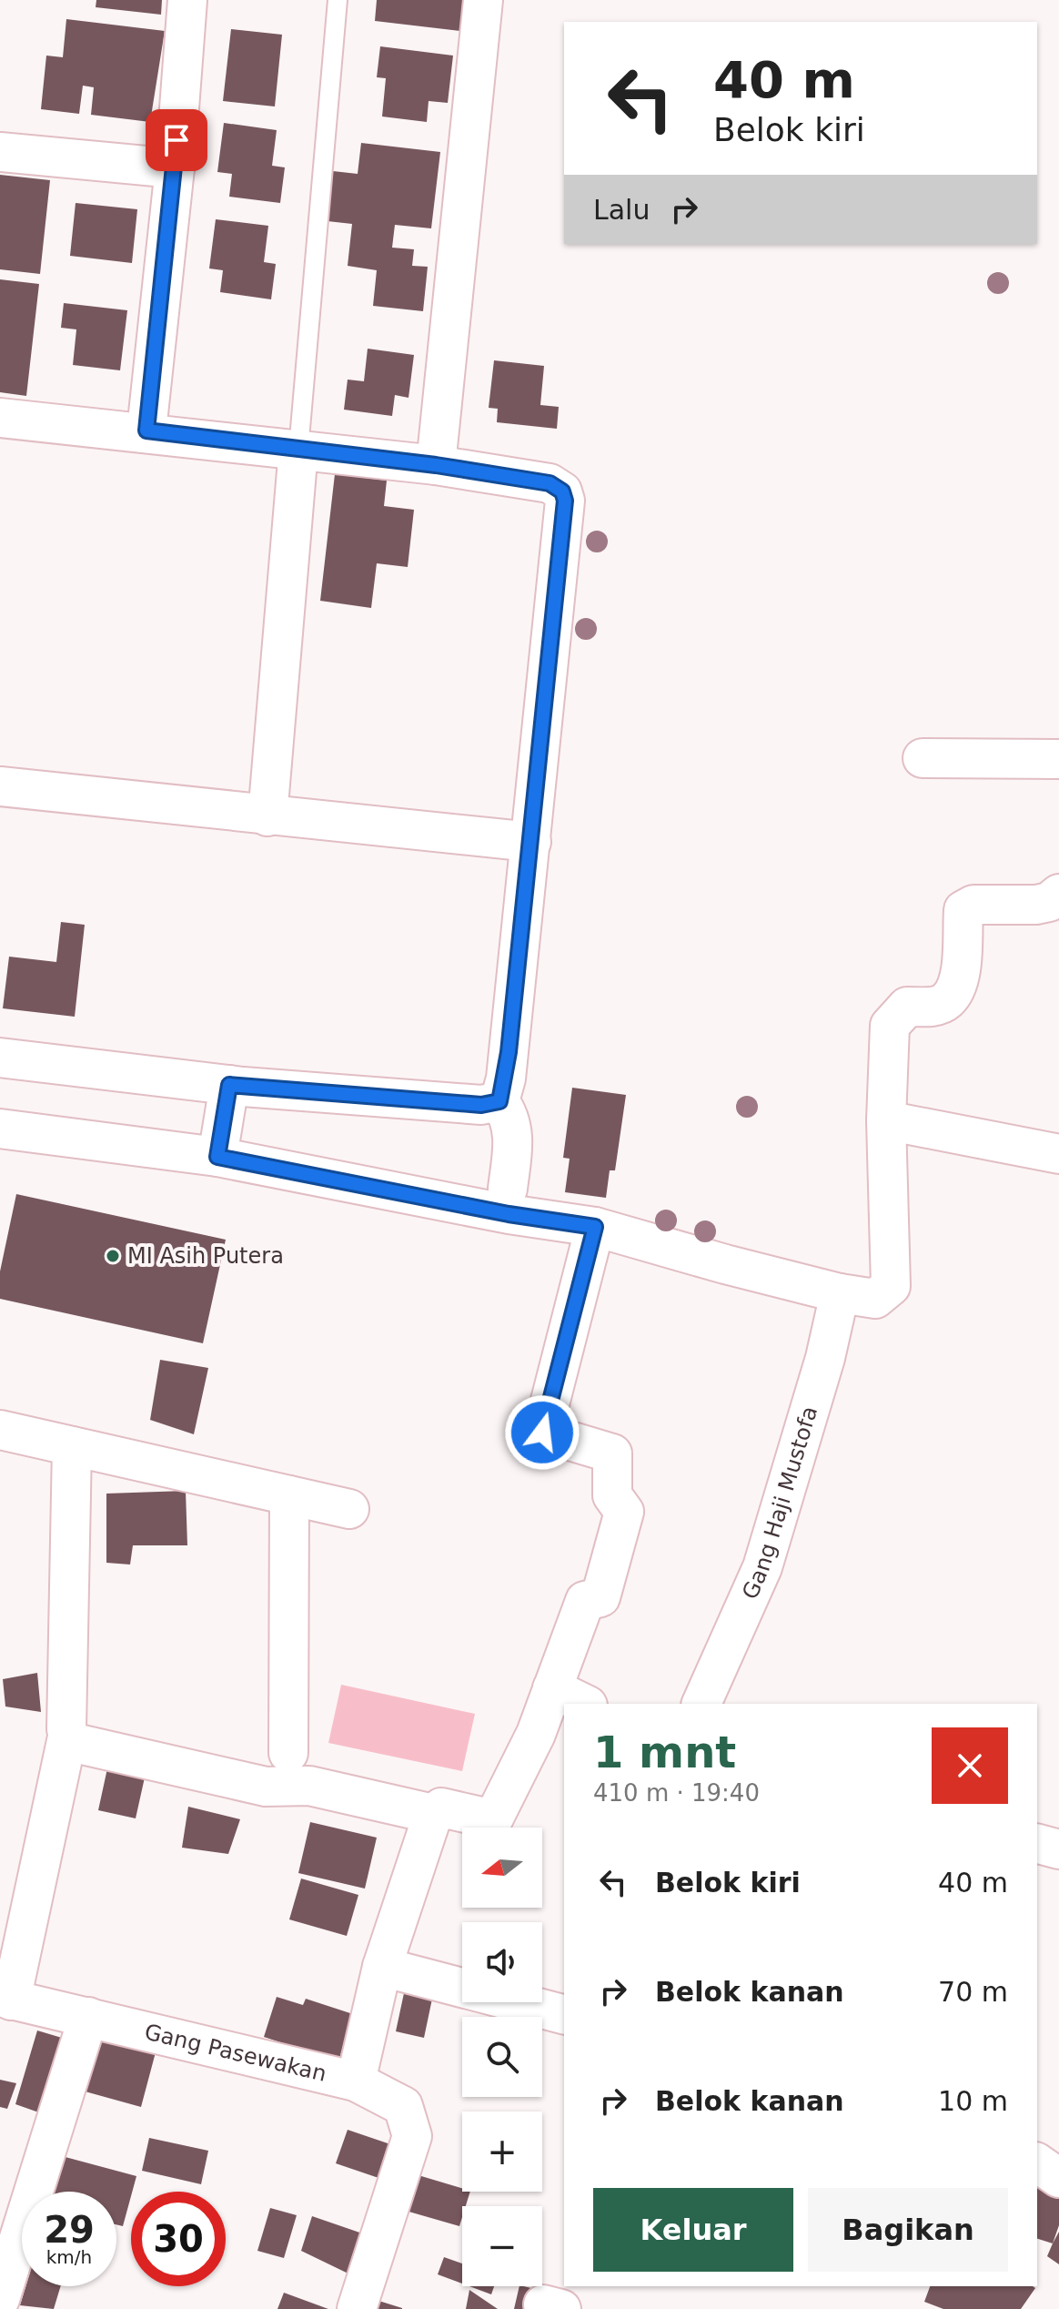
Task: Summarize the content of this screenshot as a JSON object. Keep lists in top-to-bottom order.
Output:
{
  "streets": {
    "street": ["Gang Haji Mustofa", "Gang Pasewakan"]
  },
  "places": ["MI Asih Putera"],
  "north": "left",
  "page": {
    "turn": ["40 m", "Belok kiri"],
    "then": "Lalu",
    "heading": ["1 mnt", "410 m · 19:40"],
    "map_buttons": ["+", "−"],
    "list": [
      {
        "name": "Belok kiri",
        "value": "40 m"
      },
      {
        "name": "Belok kanan",
        "value": "70 m"
      },
      {
        "name": "Belok kanan",
        "value": "10 m"
      }
    ],
    "buttons": ["Keluar", "Bagikan"],
    "speed": "29 km/h",
    "limit": "30"
  }
}
